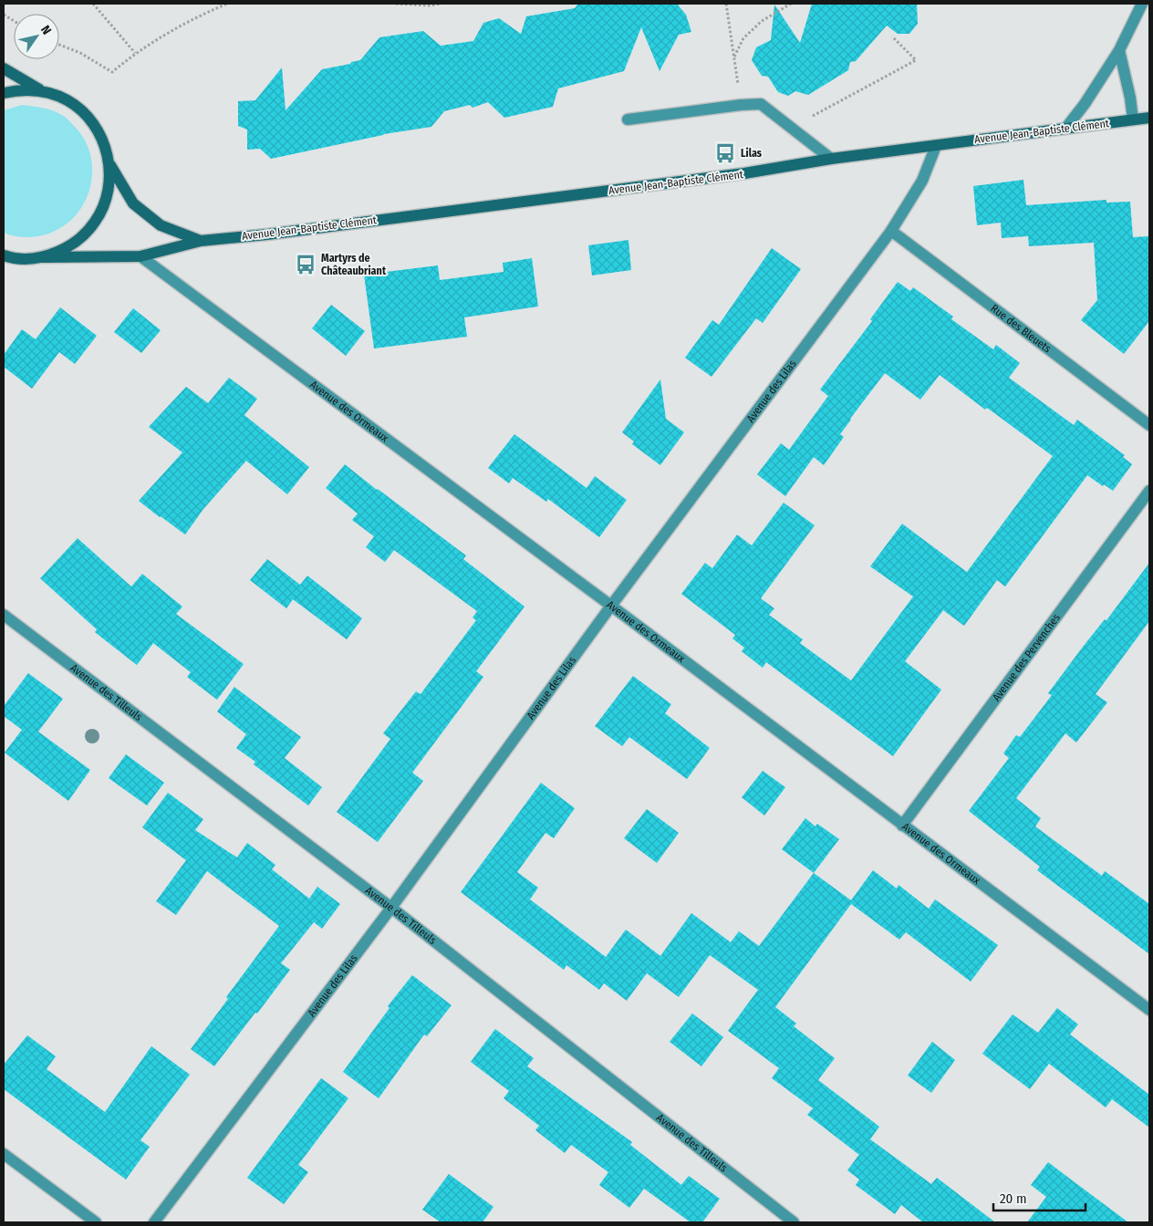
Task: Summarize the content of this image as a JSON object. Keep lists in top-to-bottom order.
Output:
{
  "streets": {
    "main road": ["Avenue Jean-Baptiste Clément"],
    "street": [
      "Rue des Bleuets",
      "Avenue des Lilas",
      "Avenue des Ormeaux",
      "Avenue des Pervenches",
      "Avenue des Tilleuls"
    ]
  },
  "crossings": [
    ["Avenue Jean-Baptiste Clément", "Avenue des Lilas"],
    ["Avenue Jean-Baptiste Clément", "Avenue des Ormeaux"],
    ["Rue des Bleuets", "Avenue des Lilas"],
    ["Avenue des Lilas", "Avenue des Ormeaux"],
    ["Avenue des Lilas", "Avenue des Tilleuls"],
    ["Avenue des Ormeaux", "Avenue des Pervenches"]
  ],
  "places": {
    "bus stop": ["Lilas", "Martyrs de Châteaubriant"]
  },
  "scale_bar": "20 m",
  "north": "top right"
}
